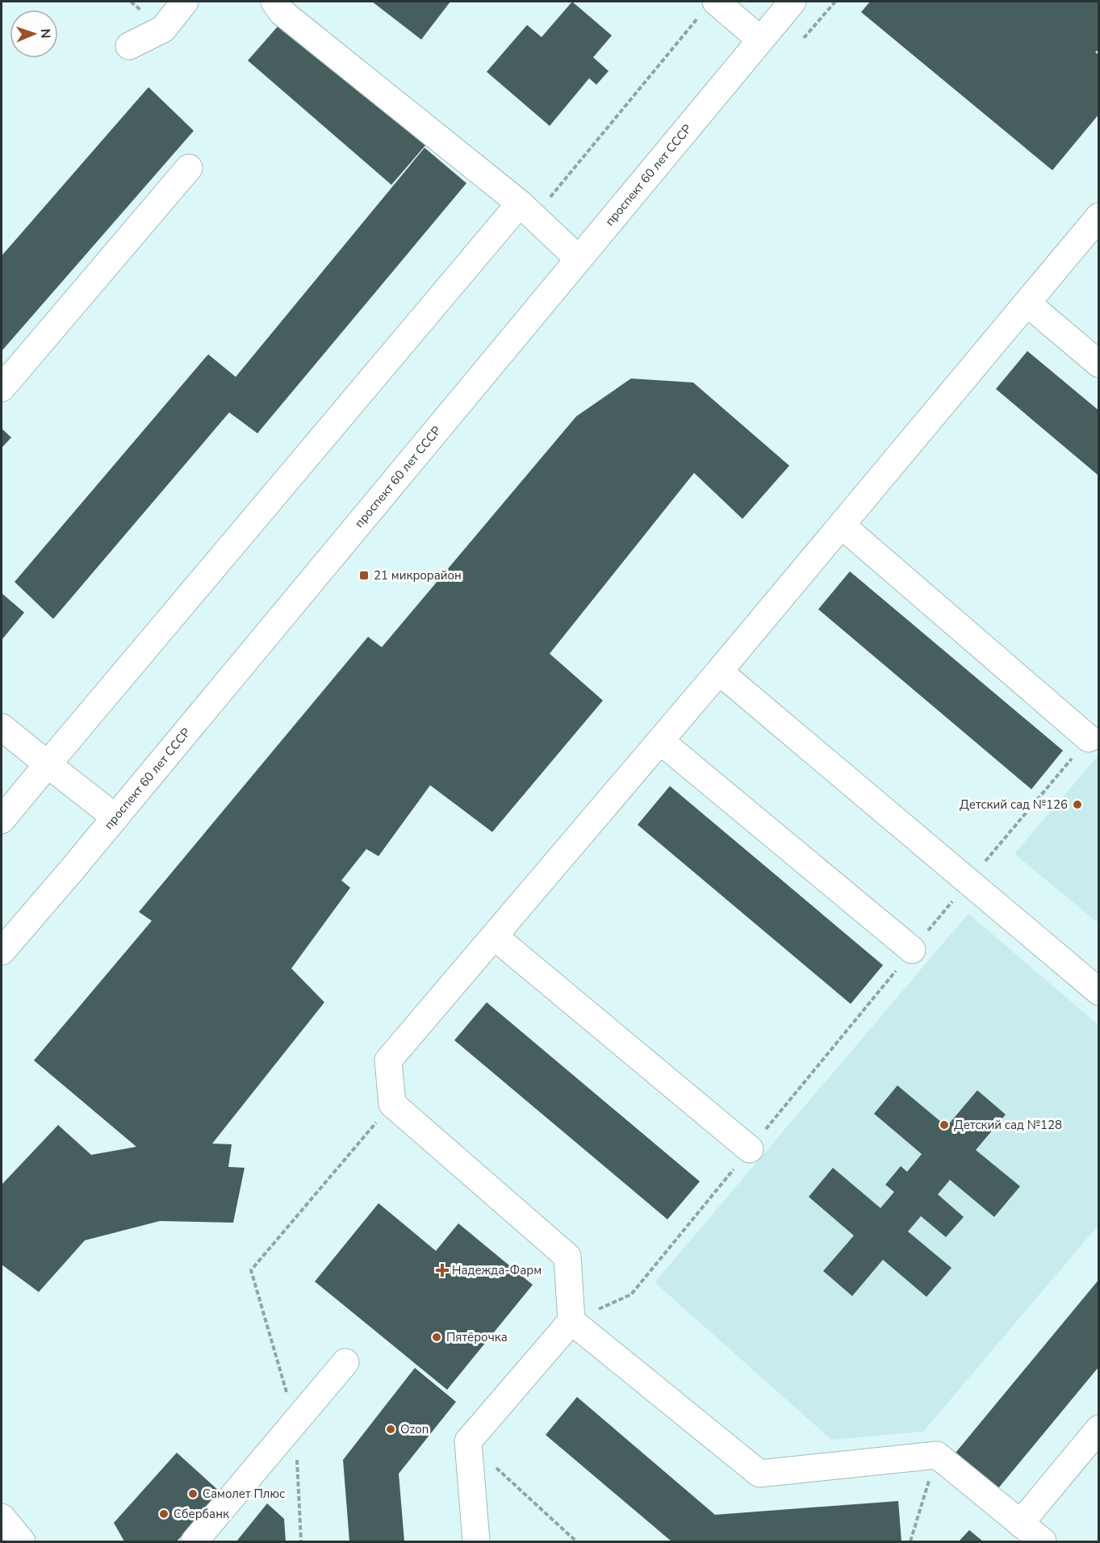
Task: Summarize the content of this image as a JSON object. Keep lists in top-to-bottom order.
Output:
{
  "streets": {
    "main road": ["проспект 60 лет СССР"]
  },
  "places": {
    "transit": ["21 микрорайон"],
    "other": [
      "Детский сад №126",
      "Детский сад №128",
      "Пятёрочка",
      "Ozon",
      "Самолет Плюс",
      "Сбербанк"
    ],
    "health": ["Надежда-Фарм"]
  },
  "north": "right"
}
